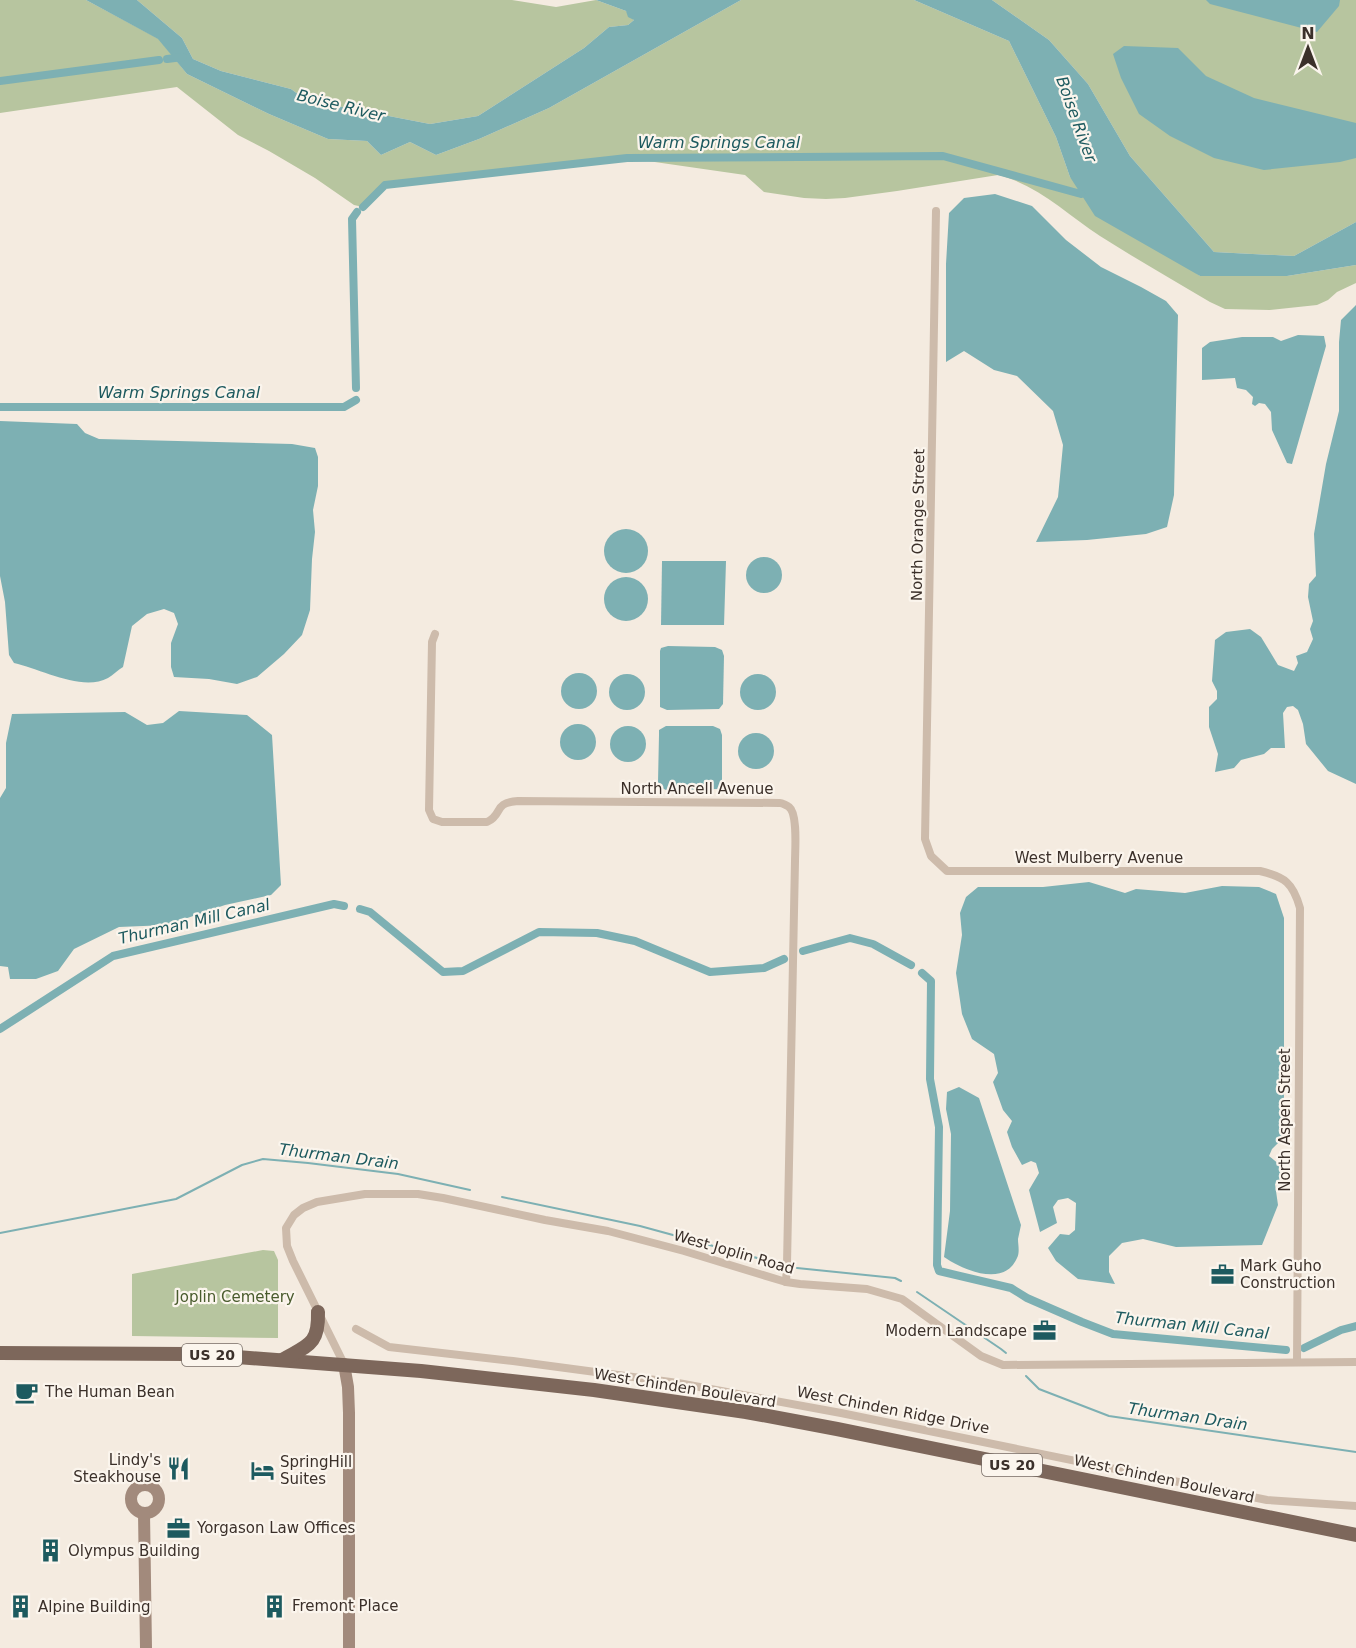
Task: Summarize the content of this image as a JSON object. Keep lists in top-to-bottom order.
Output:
{
  "streets": {
    "main road": ["US 20", "West Chinden Boulevard"],
    "street": [
      "North Orange Street",
      "North Ancell Avenue",
      "West Mulberry Avenue",
      "North Aspen Street",
      "West Joplin Road",
      "West Chinden Ridge Drive"
    ]
  },
  "crossings": [
    ["North Orange Street", "West Mulberry Avenue"],
    ["North Ancell Avenue", "West Joplin Road"],
    ["West Mulberry Avenue", "North Aspen Street"],
    ["North Aspen Street", "West Joplin Road"],
    ["West Joplin Road", "West Chinden Boulevard"]
  ],
  "water": [
    "Boise River",
    "Warm Springs Canal",
    "Thurman Mill Canal",
    "Thurman Drain"
  ],
  "parks": ["Joplin Cemetery"],
  "places": {
    "office": ["Mark Guho Construction", "Modern Landscape", "Yorgason Law Offices"],
    "cafe": ["The Human Bean"],
    "restaurant": ["Lindy's Steakhouse"],
    "hotel": ["SpringHill Suites"],
    "building": ["Olympus Building", "Fremont Place", "Alpine Building"]
  },
  "north": "top"
}
